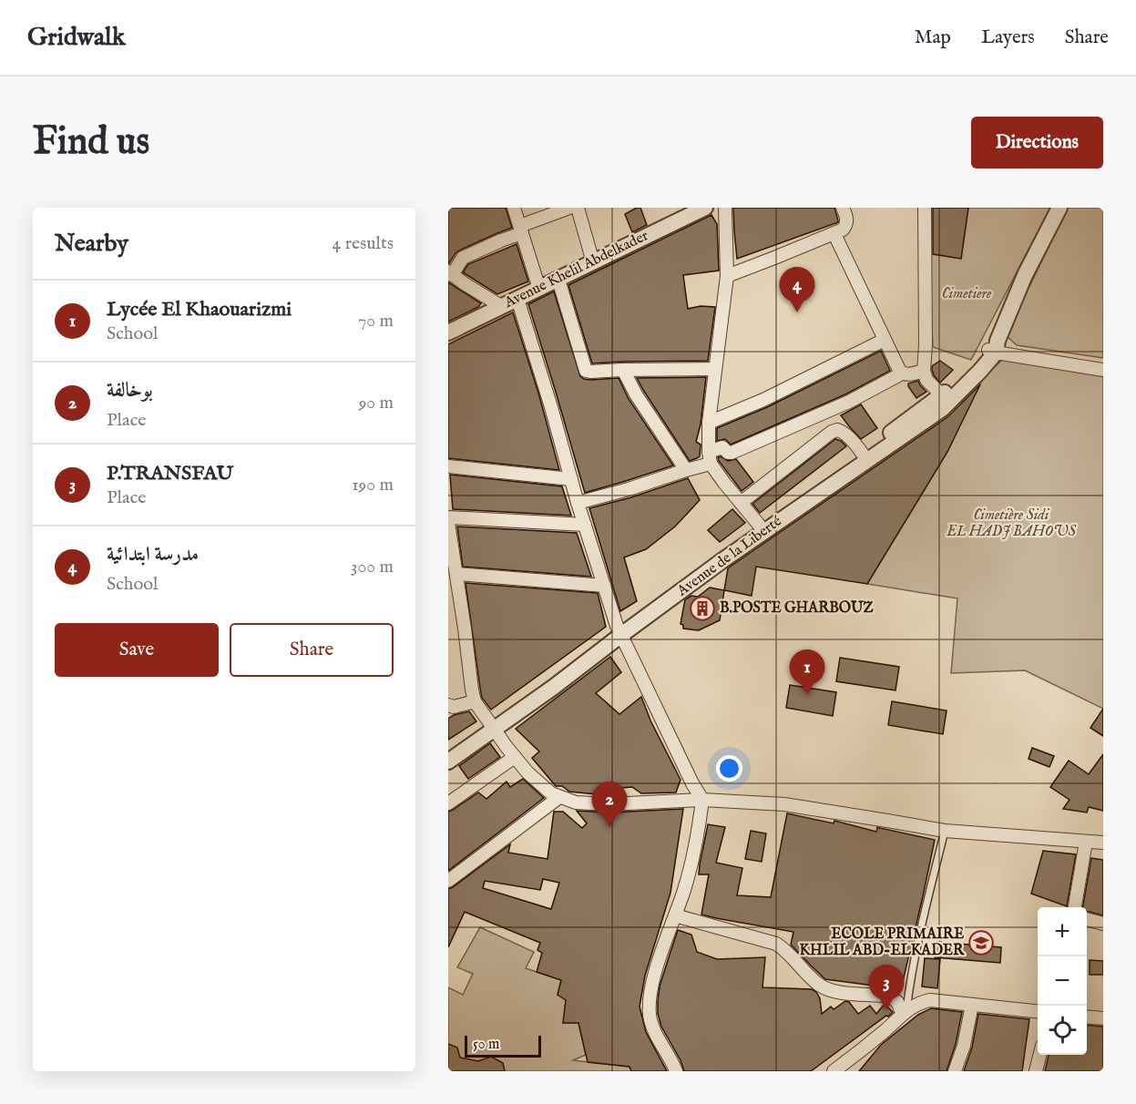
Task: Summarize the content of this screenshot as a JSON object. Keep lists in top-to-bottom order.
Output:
{
  "streets": {
    "street": ["Avenue Khelil Abdelkader", "Avenue de la Liberté"]
  },
  "parks": ["Cimetiere", "Cimetière Sidi EL HADJ BAHOUS"],
  "places": {
    "building": ["B.POSTE GHARBOUZ"],
    "school or university": ["ECOLE PRIMAIRE KHLIL ABD-ELKADER"]
  },
  "scale_bar": "50 m",
  "page": {
    "header": "Gridwalk",
    "nav": ["Map", "Layers", "Share"],
    "buttons": [
      "Directions",
      ["Save", "Share"]
    ],
    "title": "Find us",
    "heading": ["Nearby", "4 results"],
    "pins": [
      "4",
      "1",
      "2",
      "3"
    ],
    "list": [
      {
        "mark": "1",
        "name": "Lycée El Khaouarizmi",
        "note": "School",
        "value": "70 m"
      },
      {
        "mark": "2",
        "name": "بوخالفة",
        "note": "Place",
        "value": "90 m"
      },
      {
        "mark": "3",
        "name": "P.TRANSFAU",
        "note": "Place",
        "value": "190 m"
      },
      {
        "mark": "4",
        "name": "مدرسة ابتدائية",
        "note": "School",
        "value": "300 m"
      }
    ],
    "map_buttons": ["+", "−"],
    "scale": "50 m"
  }
}
